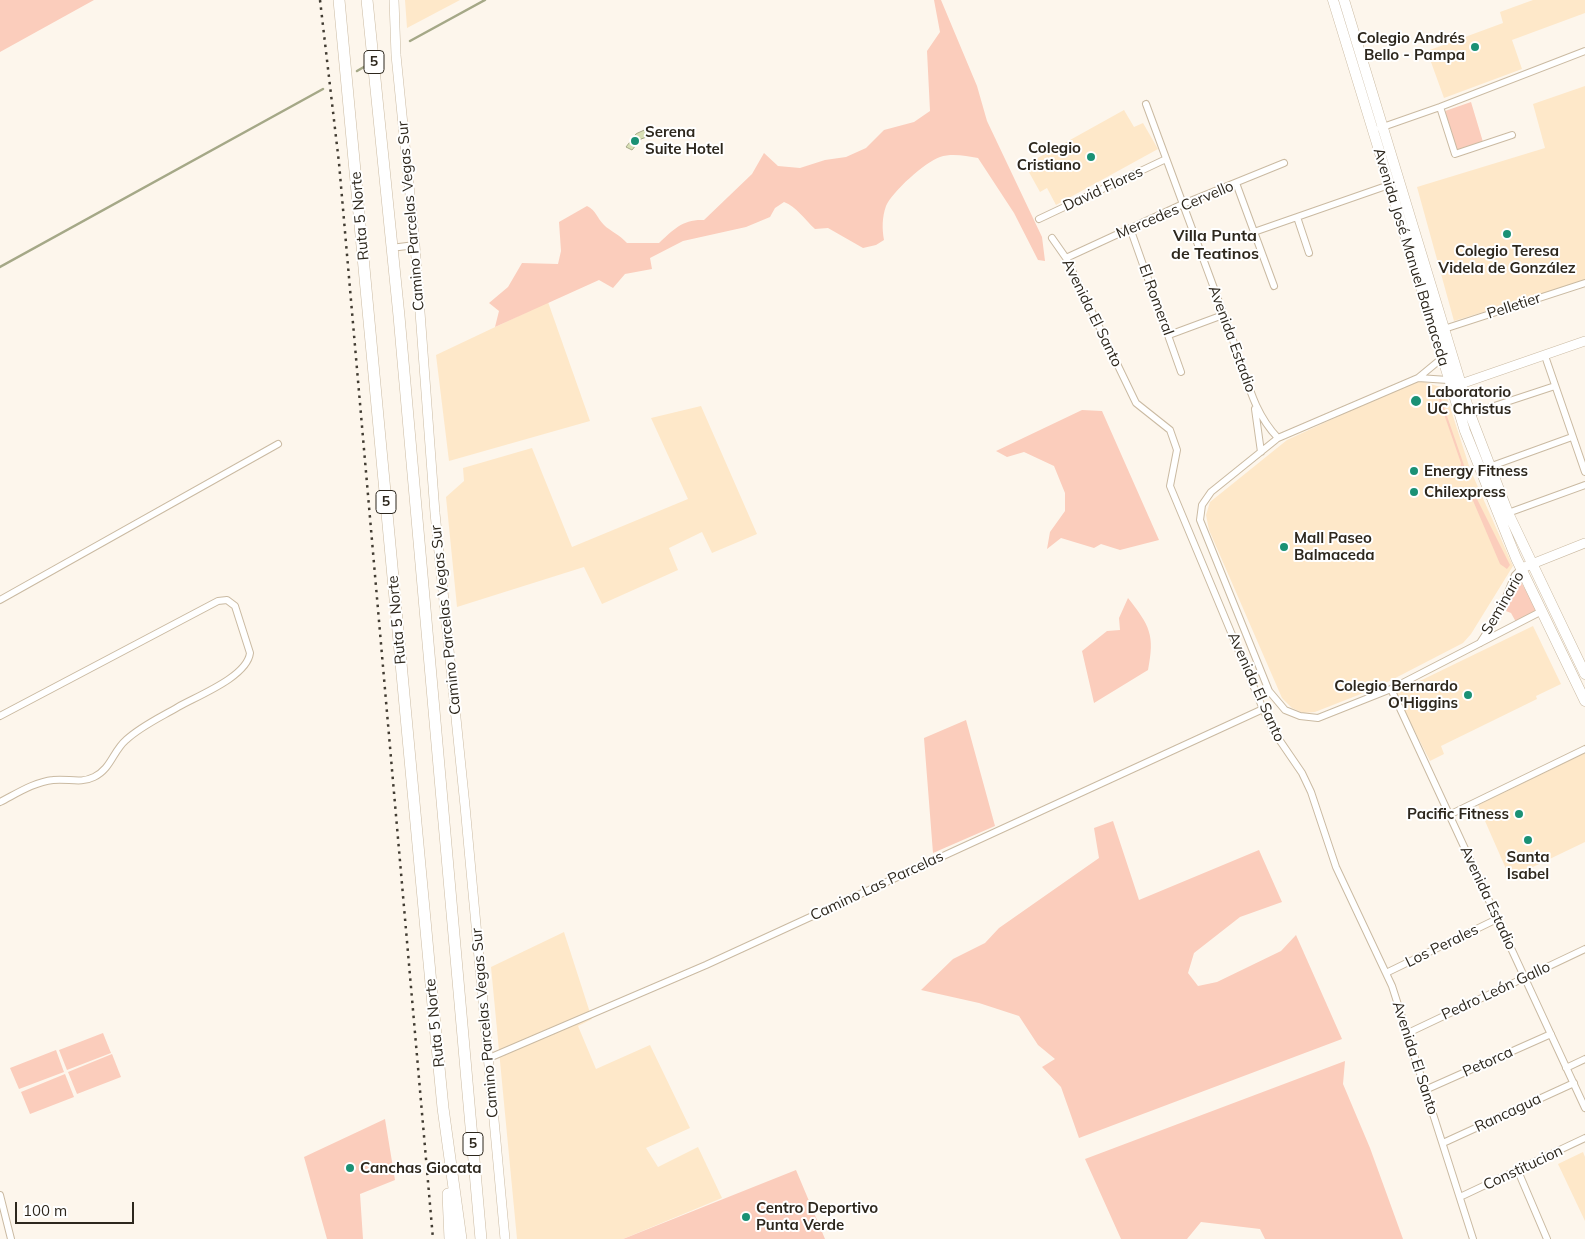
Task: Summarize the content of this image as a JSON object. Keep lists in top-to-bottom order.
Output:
{
  "streets": {
    "highway": ["5", "Ruta 5 Norte"],
    "main road": ["Avenida José Manuel Balmaceda"],
    "street": [
      "David Flores",
      "Mercedes Cervello",
      "Camino Parcelas Vegas Sur",
      "El Romeral",
      "Pelletier",
      "Avenida El Santo",
      "Avenida Estadio",
      "Seminario",
      "Camino Las Parcelas",
      "Los Perales",
      "Pedro León Gallo",
      "Petorca",
      "Rancagua",
      "Constitucion"
    ]
  },
  "crossings": [
    ["David Flores", "Avenida Estadio"],
    ["Mercedes Cervello", "El Romeral"],
    ["Mercedes Cervello", "Avenida El Santo"],
    ["Mercedes Cervello", "Avenida Estadio"],
    ["Camino Parcelas Vegas Sur", "Camino Las Parcelas"],
    ["Avenida José Manuel Balmaceda", "Pelletier"],
    ["Avenida José Manuel Balmaceda", "Seminario"],
    ["Avenida El Santo", "Camino Las Parcelas"],
    ["Avenida El Santo", "Los Perales"],
    ["Avenida El Santo", "Pedro León Gallo"],
    ["Avenida El Santo", "Petorca"],
    ["Avenida El Santo", "Rancagua"],
    ["Avenida El Santo", "Constitucion"],
    ["Avenida Estadio", "Los Perales"],
    ["Avenida Estadio", "Pedro León Gallo"],
    ["Avenida Estadio", "Petorca"],
    ["Avenida Estadio", "Rancagua"]
  ],
  "districts": ["Villa Punta de Teatinos"],
  "places": [
    "Colegio Andrés Bello - Pampa",
    "Serena Suite Hotel",
    "Colegio Cristiano",
    "Colegio Teresa Videla de González",
    "Laboratorio UC Christus",
    "Energy Fitness",
    "Chilexpress",
    "Mall Paseo Balmaceda",
    "Colegio Bernardo O'Higgins",
    "Pacific Fitness",
    "Santa Isabel",
    "Canchas Giocata",
    "Centro Deportivo Punta Verde"
  ],
  "scale_bar": "100 m"
}
